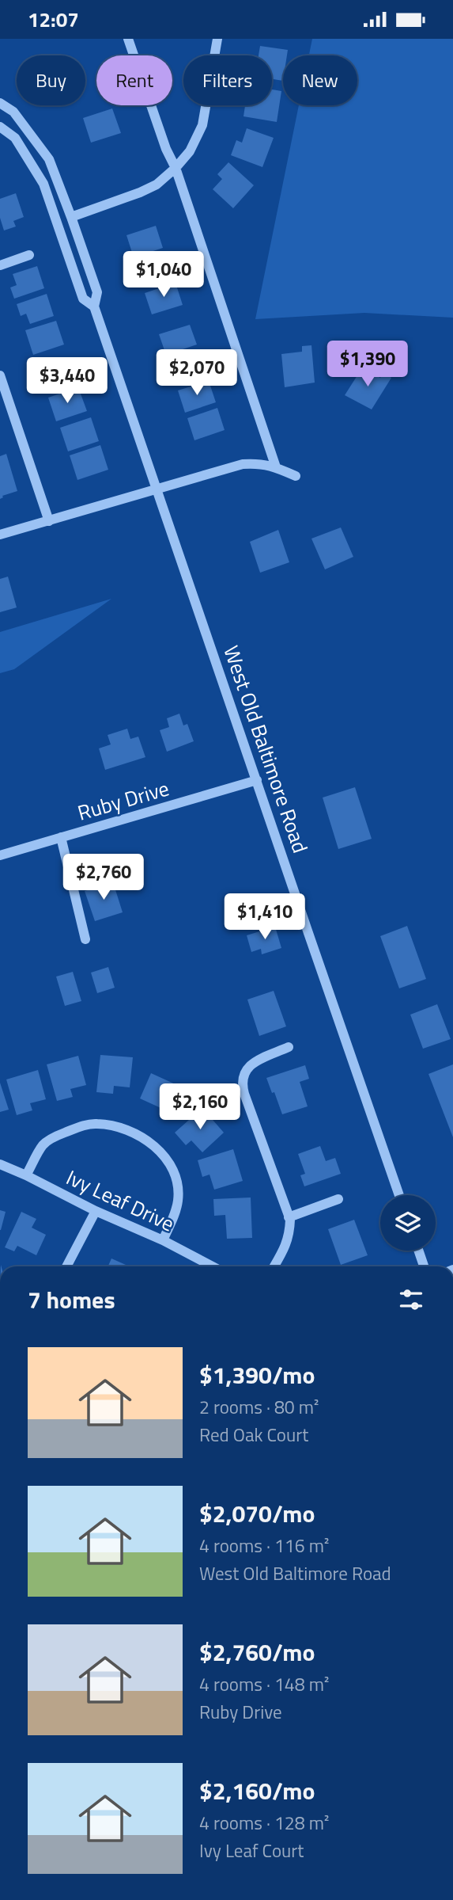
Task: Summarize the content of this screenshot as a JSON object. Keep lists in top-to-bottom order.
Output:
{
  "streets": {
    "street": ["West Old Baltimore Road", "Ruby Drive", "Ivy Leaf Drive"]
  },
  "crossings": [
    ["West Old Baltimore Road", "Ruby Drive"]
  ],
  "page": {
    "status": "12:07",
    "chip": [
      "Buy",
      "Rent",
      "Filters",
      "New"
    ],
    "price": [
      "$1,040",
      "$1,390",
      "$2,070",
      "$3,440",
      "$2,760",
      "$1,410",
      "$2,160"
    ],
    "heading": "7 homes",
    "list": [
      {
        "name": "$1,390/mo",
        "note": "2 rooms · 80 m² · Red Oak Court"
      },
      {
        "name": "$2,070/mo",
        "note": "4 rooms · 116 m² · West Old Baltimore Road"
      },
      {
        "name": "$2,760/mo",
        "note": "4 rooms · 148 m² · Ruby Drive"
      },
      {
        "name": "$2,160/mo",
        "note": "4 rooms · 128 m² · Ivy Leaf Court"
      }
    ]
  }
}
